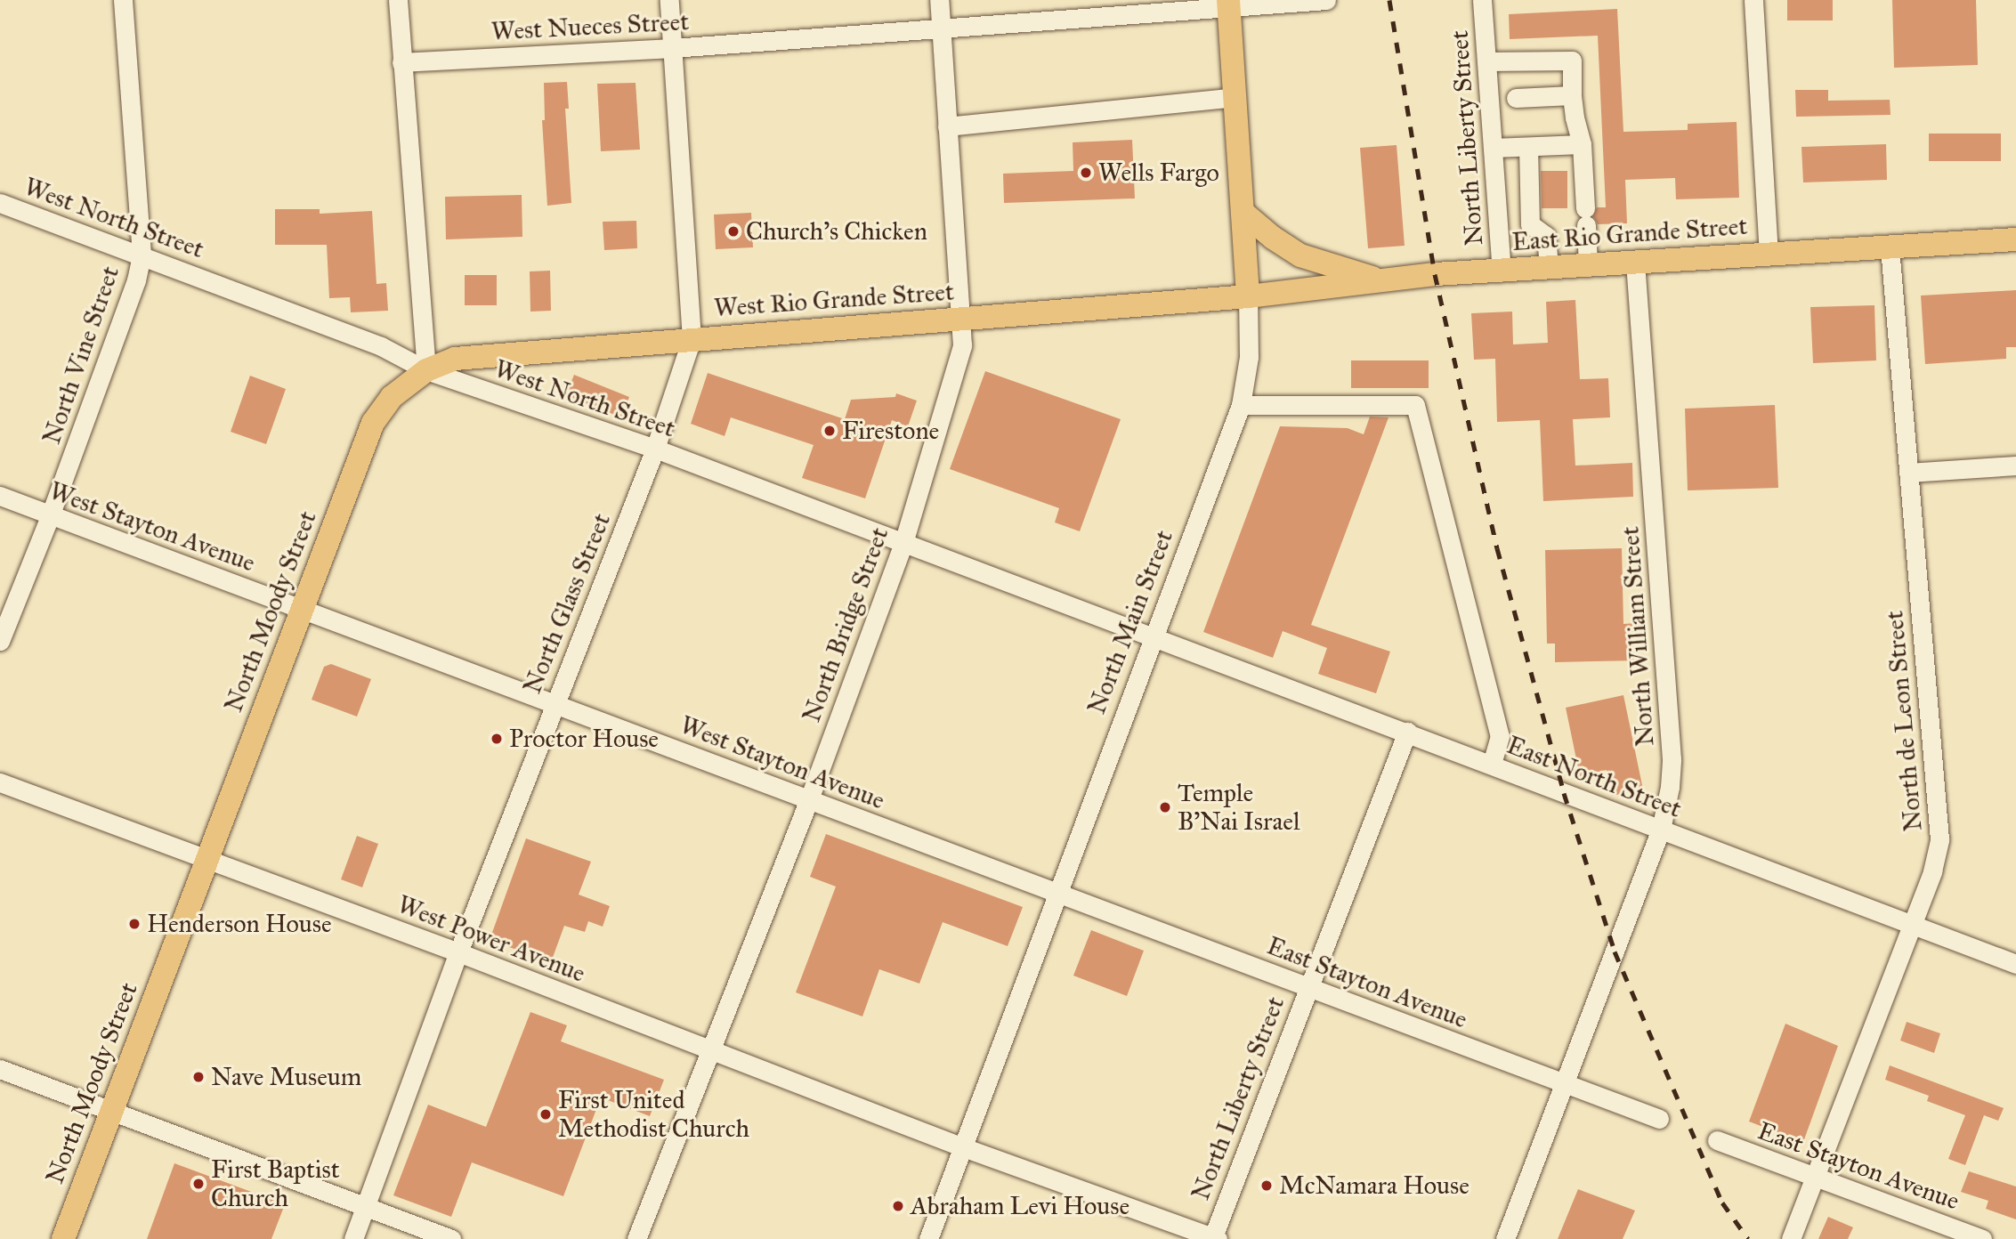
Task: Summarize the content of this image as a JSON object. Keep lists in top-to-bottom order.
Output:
{
  "streets": {
    "main road": [
      "East Rio Grande Street",
      "West Rio Grande Street",
      "North Moody Street",
      "North Main Street"
    ],
    "street": [
      "West Nueces Street",
      "North Liberty Street",
      "West North Street",
      "North Vine Street",
      "West Stayton Avenue",
      "North Glass Street",
      "North Bridge Street",
      "North William Street",
      "North de Leon Street",
      "East North Street",
      "West Power Avenue",
      "East Stayton Avenue"
    ]
  },
  "crossings": [
    ["West Nueces Street", "North Glass Street"],
    ["West Nueces Street", "North Main Street"],
    ["West Nueces Street", "North Bridge Street"],
    ["North Liberty Street", "East Rio Grande Street"],
    ["North Liberty Street", "East North Street"],
    ["North Liberty Street", "West Power Avenue"],
    ["North Liberty Street", "East Stayton Avenue"],
    ["West North Street", "West Rio Grande Street"],
    ["West North Street", "North Vine Street"],
    ["West North Street", "North Glass Street"],
    ["West North Street", "North Moody Street"],
    ["West North Street", "North Main Street"],
    ["West North Street", "North Bridge Street"],
    ["West North Street", "East North Street"],
    ["East Rio Grande Street", "West Rio Grande Street"],
    ["East Rio Grande Street", "North Main Street"],
    ["East Rio Grande Street", "North William Street"],
    ["East Rio Grande Street", "North de Leon Street"],
    ["West Rio Grande Street", "North Glass Street"],
    ["West Rio Grande Street", "North Moody Street"],
    ["West Rio Grande Street", "North Main Street"],
    ["West Rio Grande Street", "North Bridge Street"],
    ["North Vine Street", "West Stayton Avenue"],
    ["West Stayton Avenue", "North Glass Street"],
    ["West Stayton Avenue", "North Moody Street"],
    ["West Stayton Avenue", "North Main Street"],
    ["West Stayton Avenue", "North Bridge Street"],
    ["West Stayton Avenue", "East Stayton Avenue"],
    ["North Glass Street", "West Power Avenue"],
    ["North Moody Street", "West Power Avenue"],
    ["North Main Street", "East North Street"],
    ["North Main Street", "West Power Avenue"],
    ["North Main Street", "East Stayton Avenue"],
    ["North Bridge Street", "West Power Avenue"],
    ["North William Street", "East North Street"],
    ["North William Street", "East Stayton Avenue"],
    ["North de Leon Street", "East North Street"],
    ["North de Leon Street", "East Stayton Avenue"]
  ],
  "places": [
    "Wells Fargo",
    "Church's Chicken",
    "Firestone",
    "Proctor House",
    "Temple B'Nai Israel",
    "Henderson House",
    "Nave Museum",
    "First United Methodist Church",
    "First Baptist Church",
    "McNamara House",
    "Abraham Levi House"
  ]
}
